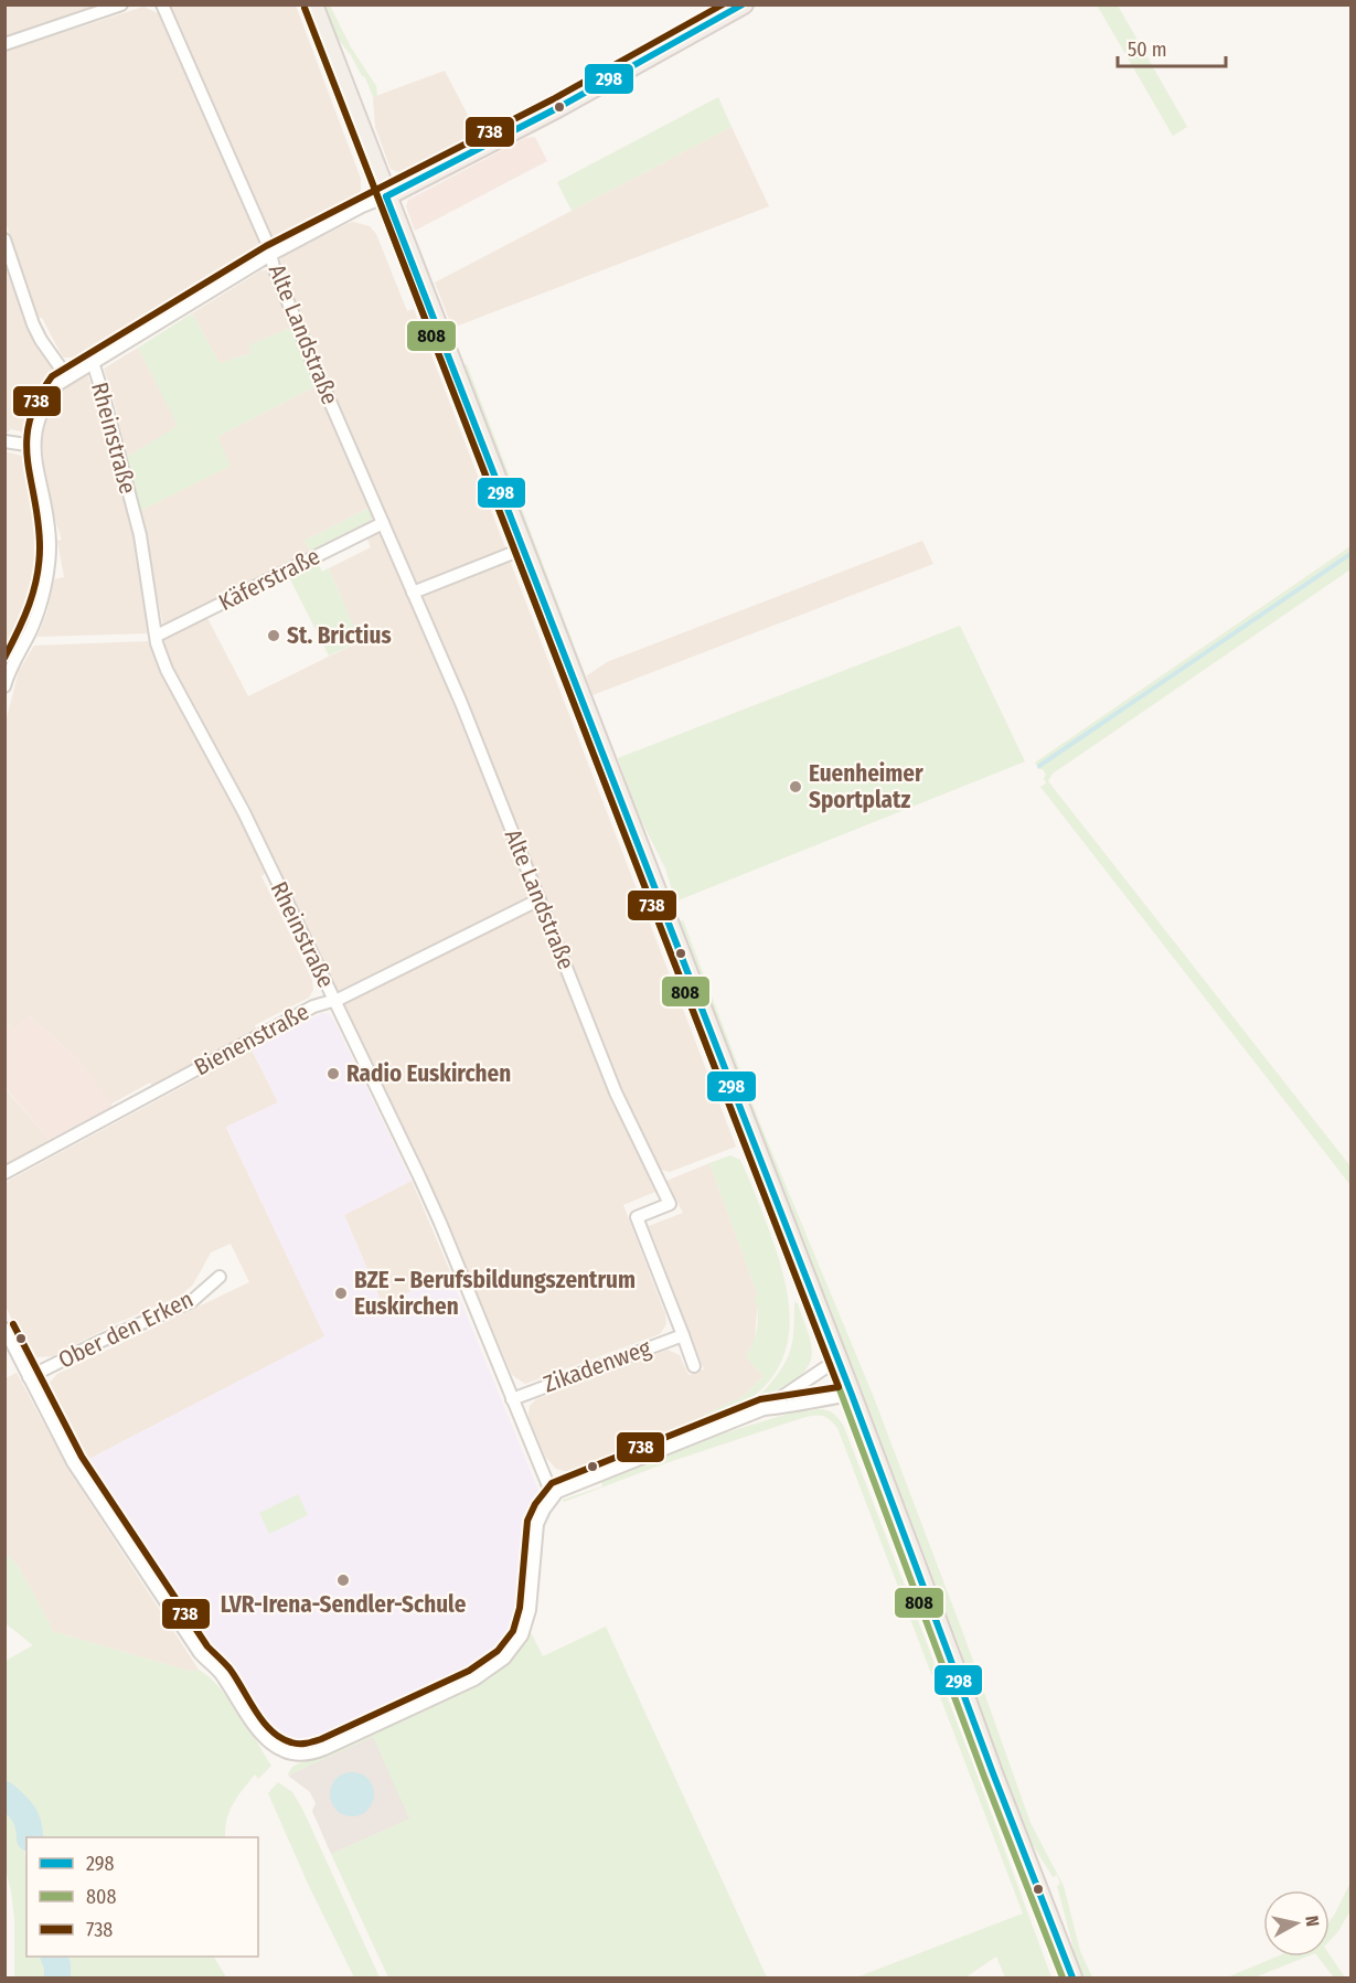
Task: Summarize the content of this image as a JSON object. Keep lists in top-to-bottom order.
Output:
{
  "streets": {
    "street": [
      "Alte Landstraße",
      "Rheinstraße",
      "Käferstraße",
      "Bienenstraße",
      "Ober den Erken",
      "Zikadenweg"
    ]
  },
  "crossings": [
    ["Alte Landstraße", "Käferstraße"],
    ["Alte Landstraße", "Bienenstraße"],
    ["Alte Landstraße", "Zikadenweg"],
    ["Rheinstraße", "Käferstraße"],
    ["Rheinstraße", "Bienenstraße"],
    ["Rheinstraße", "Zikadenweg"]
  ],
  "places": [
    "St. Brictius",
    "Euenheimer Sportplatz",
    "Radio Euskirchen",
    "BZE – Berufsbildungszentrum Euskirchen",
    "LVR-Irena-Sendler-Schule"
  ],
  "lines": ["transit line 298", "transit line 738", "transit line 808"],
  "legend": ["298", "808", "738"],
  "scale_bar": "50 m",
  "north": "right"
}
